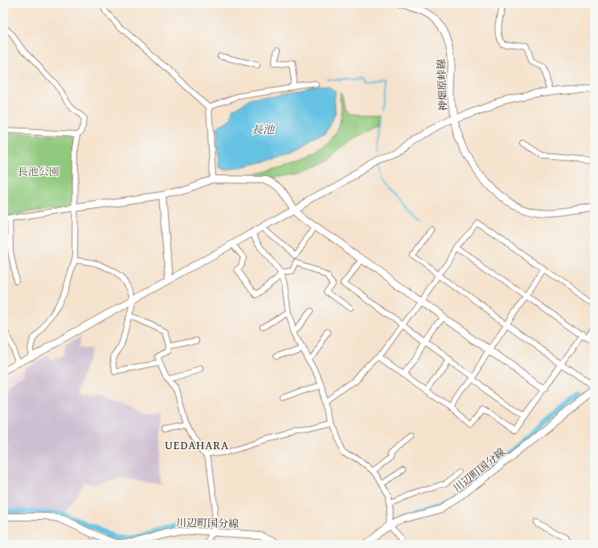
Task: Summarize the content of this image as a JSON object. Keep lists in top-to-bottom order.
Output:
{
  "streets": {
    "street": ["神畑原峠線", "川辺町国分線"]
  },
  "districts": ["UEDAHARA"],
  "water": ["長池"],
  "parks": ["長池公園"]
}
